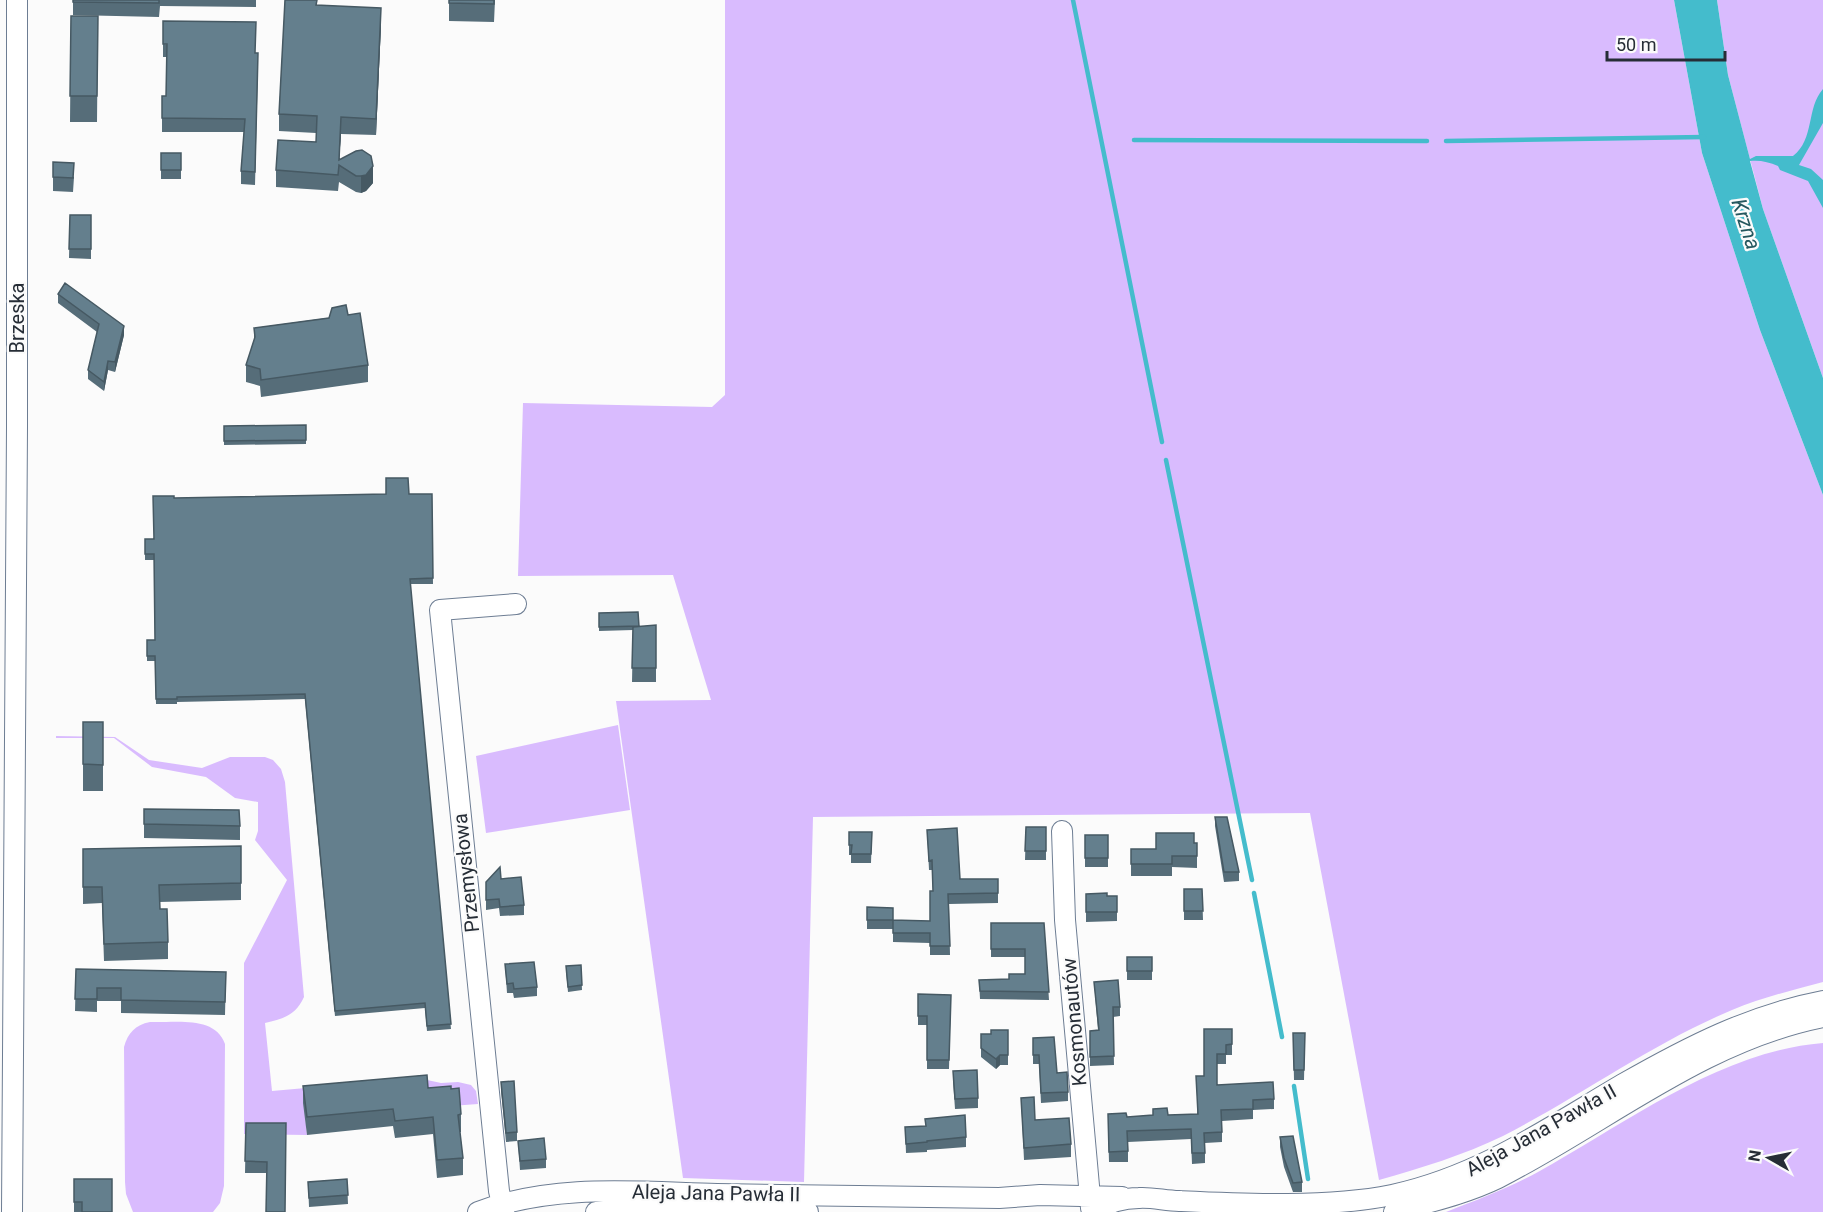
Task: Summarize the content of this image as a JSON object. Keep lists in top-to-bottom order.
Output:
{
  "streets": {
    "street": [
      "Brzeska",
      "Przemysłowa",
      "Kosmonautów",
      "Aleja Jana Pawła II"
    ]
  },
  "crossings": [
    ["Przemysłowa", "Aleja Jana Pawła II"],
    ["Kosmonautów", "Aleja Jana Pawła II"]
  ],
  "water": ["Krzna"],
  "scale_bar": "50 m",
  "north": "left"
}
